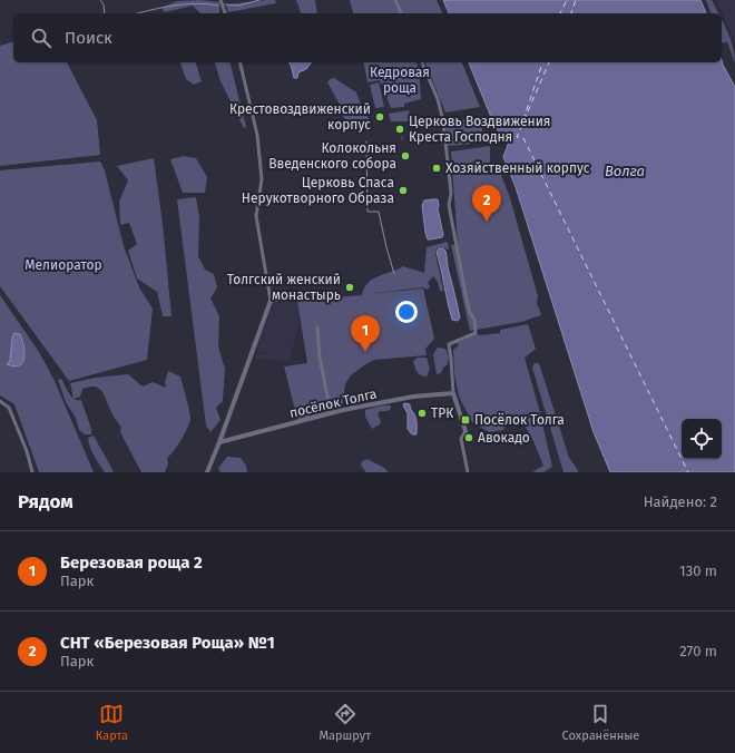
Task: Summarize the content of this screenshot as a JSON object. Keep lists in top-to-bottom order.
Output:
{
  "streets": {
    "street": ["посёлок Толга"]
  },
  "water": ["Волга"],
  "parks": ["Кедровая роща", "Мелиоратор"],
  "places": {
    "other": [
      "Крестовоздвиженский корпус",
      "Церковь Воздвижения Креста Господня",
      "Колокольня Введенского собора",
      "Хозяйственный корпус",
      "Церковь Спаса Нерукотворного Образа",
      "Толгский женский монастырь",
      "ТРК",
      "Авокадо"
    ],
    "transit": ["Посёлок Толга"]
  },
  "page": {
    "search": "Поиск",
    "pins": ["2", "1"],
    "heading": ["Рядом", "Найдено: 2"],
    "list": [
      {
        "mark": "1",
        "name": "Березовая роща 2",
        "note": "Парк",
        "value": "130 m"
      },
      {
        "mark": "2",
        "name": "СНТ «Березовая Роща» №1",
        "note": "Парк",
        "value": "270 m"
      }
    ],
    "nav": ["Карта", "Маршрут", "Сохранённые"]
  }
}
